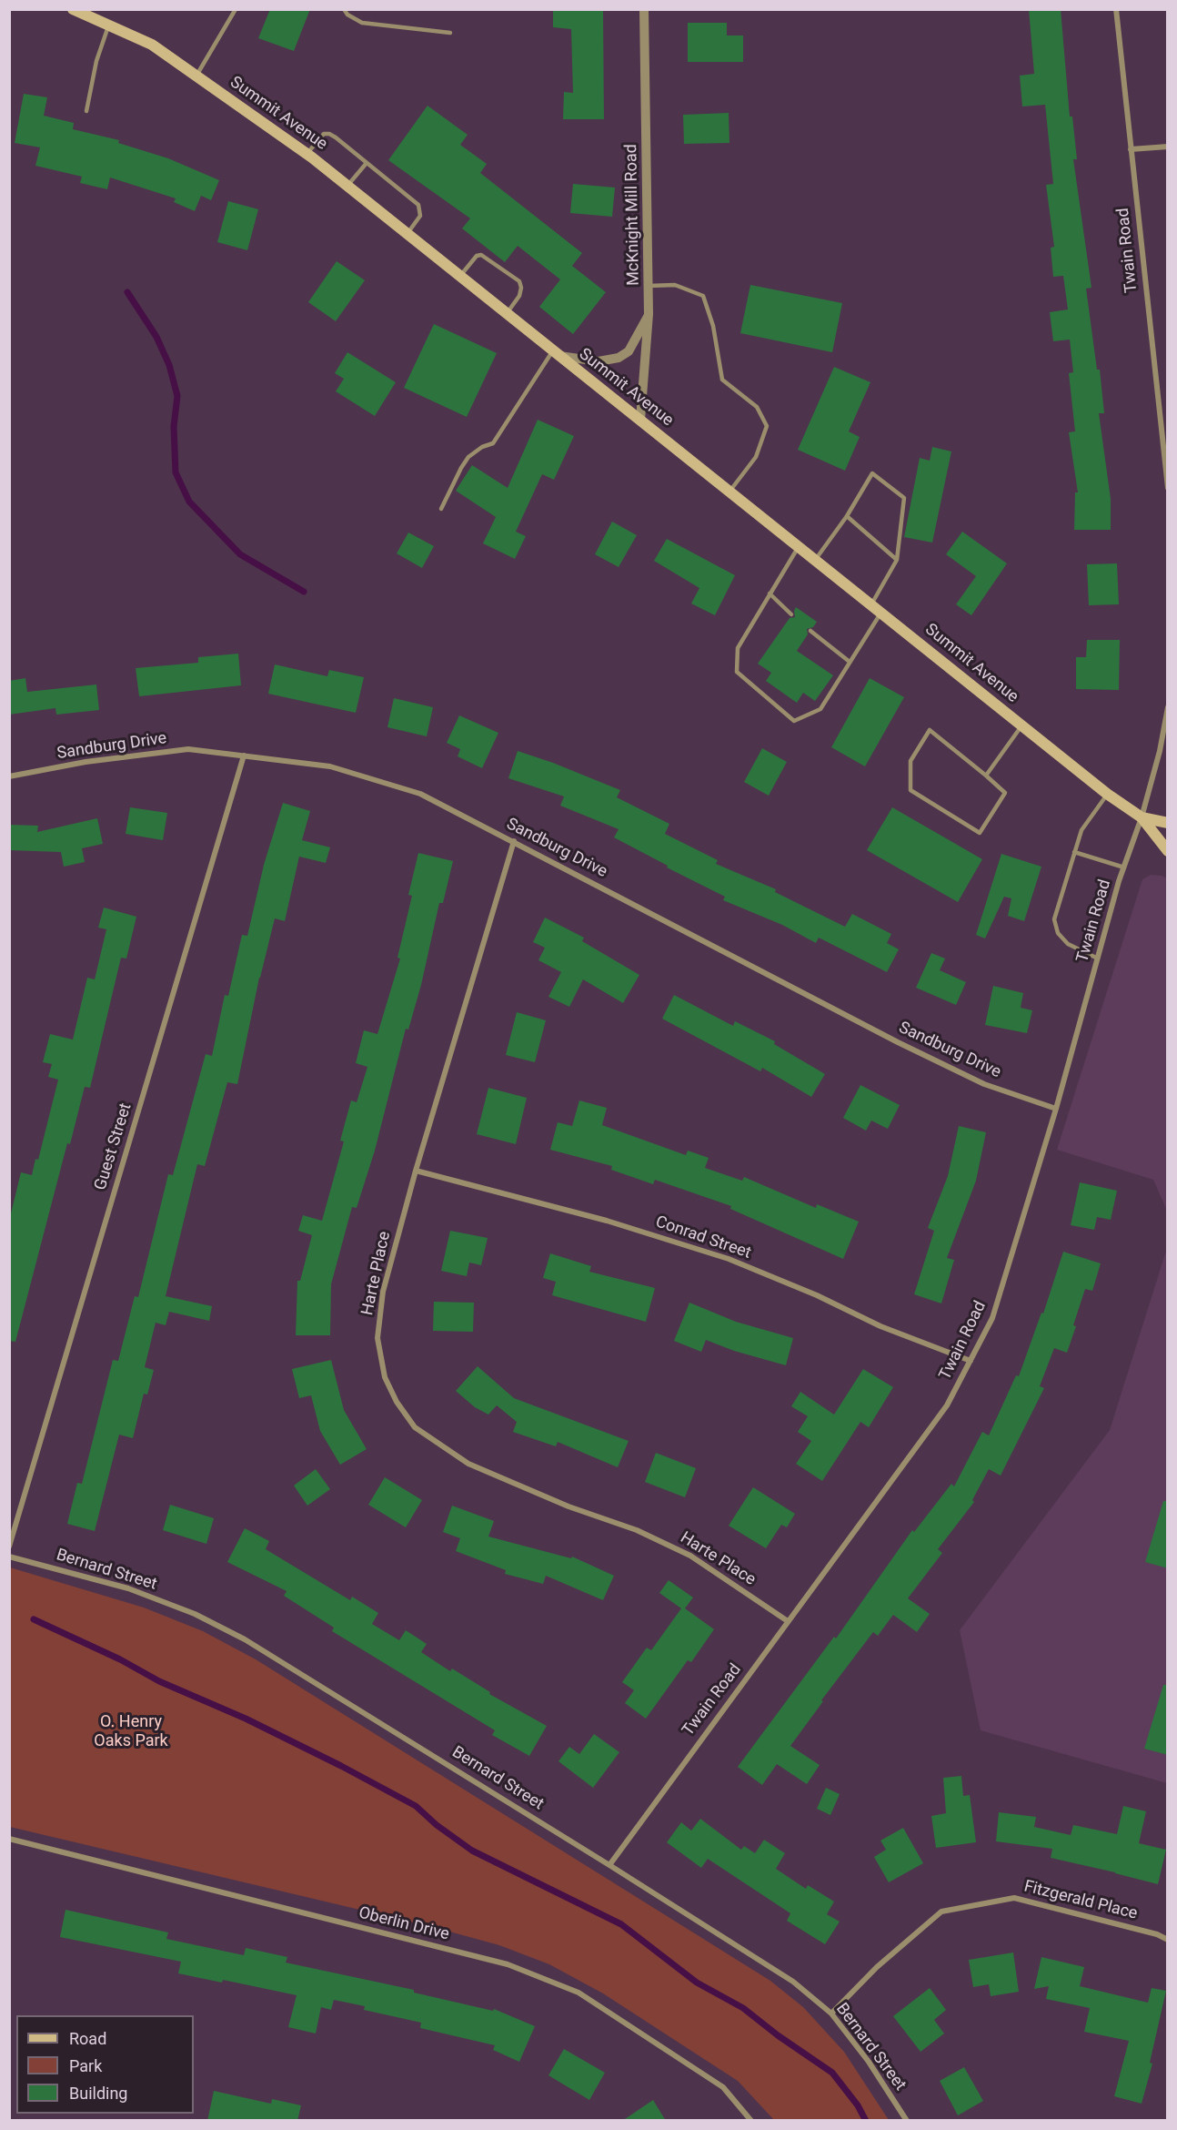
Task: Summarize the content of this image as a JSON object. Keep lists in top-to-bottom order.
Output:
{
  "streets": {
    "main road": ["Summit Avenue"],
    "street": [
      "McKnight Mill Road",
      "Twain Road",
      "Sandburg Drive",
      "Guest Street",
      "Conrad Street",
      "Harte Place",
      "Bernard Street",
      "Fitzgerald Place",
      "Oberlin Drive"
    ]
  },
  "crossings": [
    ["Summit Avenue", "McKnight Mill Road"],
    ["Summit Avenue", "Twain Road"],
    ["Twain Road", "Sandburg Drive"],
    ["Twain Road", "Conrad Street"],
    ["Twain Road", "Harte Place"],
    ["Twain Road", "Bernard Street"],
    ["Sandburg Drive", "Guest Street"],
    ["Sandburg Drive", "Harte Place"],
    ["Conrad Street", "Harte Place"],
    ["Bernard Street", "Fitzgerald Place"]
  ],
  "parks": ["O. Henry Oaks Park"],
  "legend": ["Road", "Park", "Building"]
}
